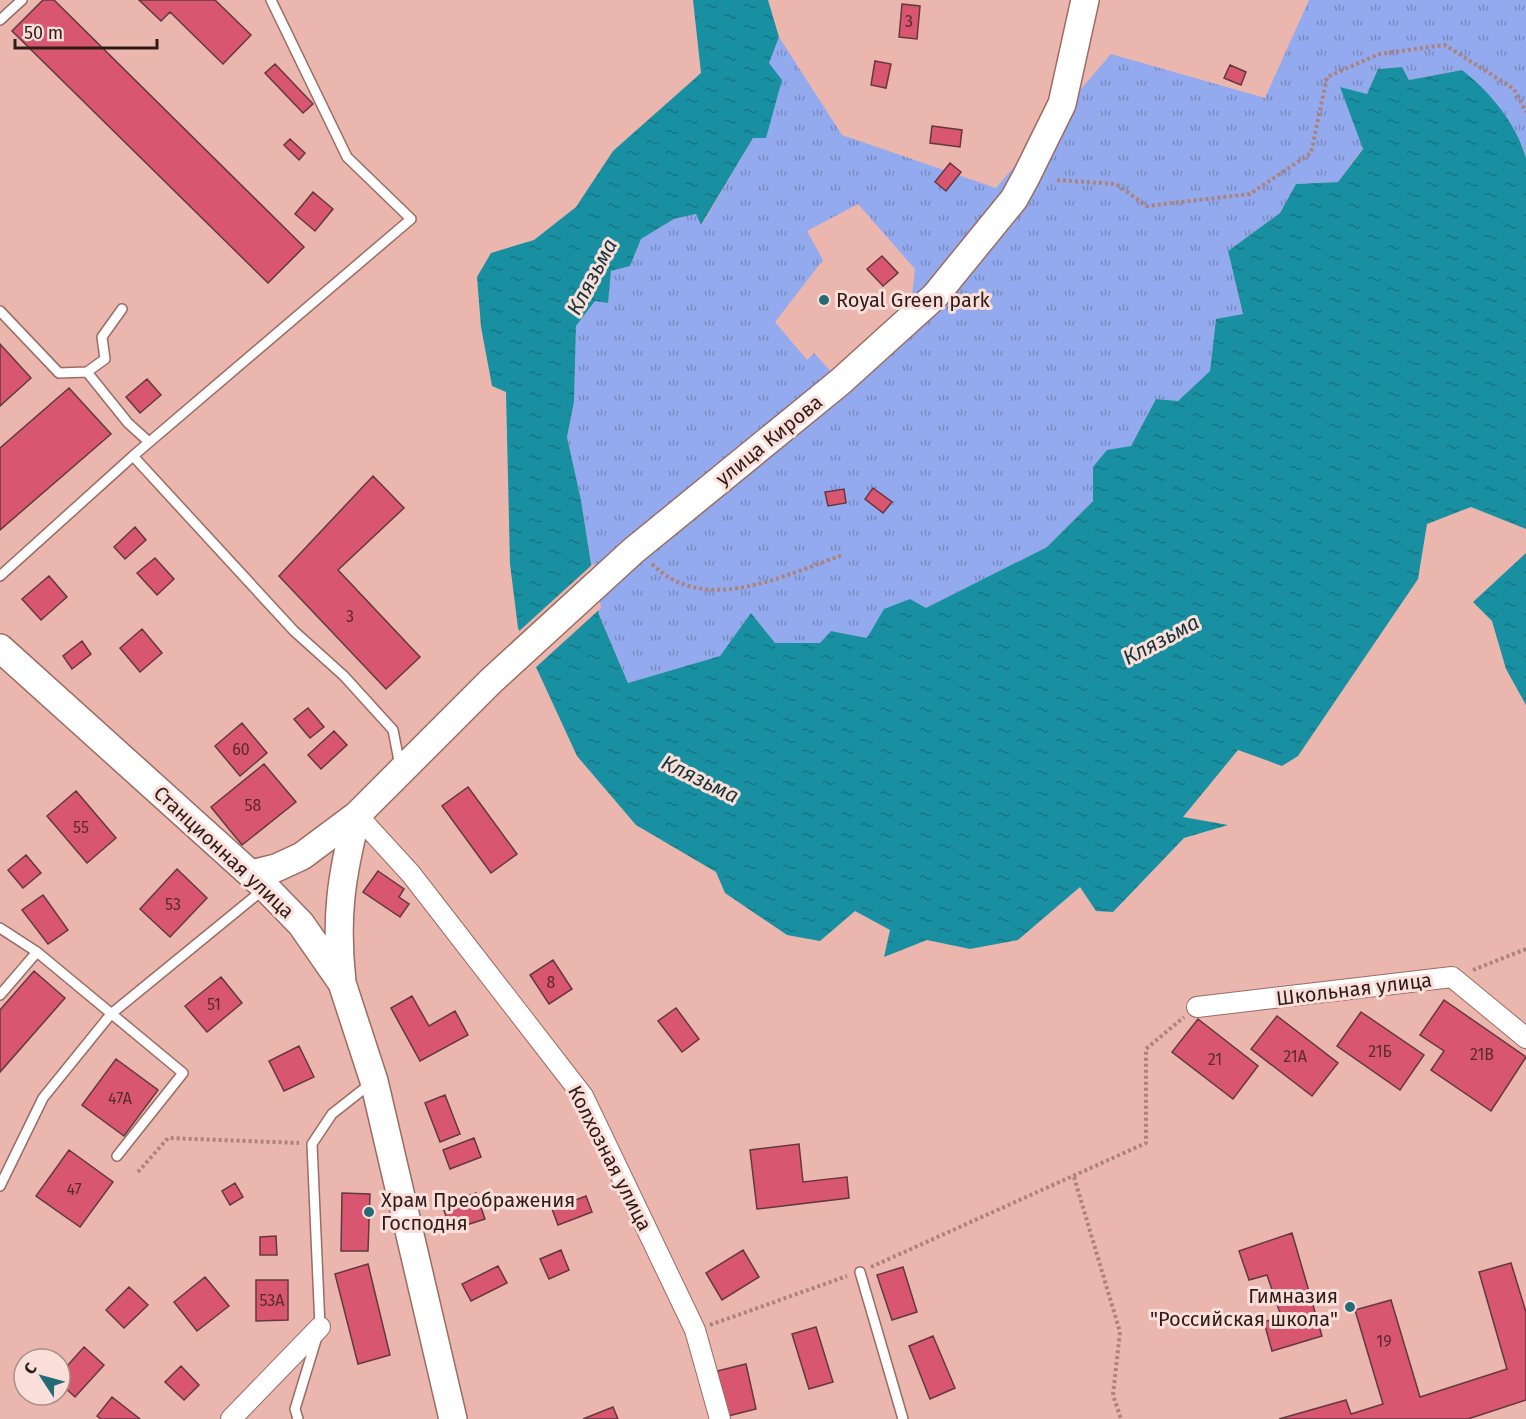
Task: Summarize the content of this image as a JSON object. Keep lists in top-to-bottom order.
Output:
{
  "streets": {
    "street": [
      "улица Кирова",
      "Станционная улица",
      "Школьная улица",
      "Колхозная улица"
    ]
  },
  "crossings": [
    ["улица Кирова", "Станционная улица"],
    ["улица Кирова", "Колхозная улица"]
  ],
  "water": ["Клязьма"],
  "places": ["Royal Green park", "Храм Преображения Господня", "Гимназия \"Российская школа\""],
  "house_numbers": [
    "3",
    "3",
    "60",
    "58",
    "55",
    "53",
    "8",
    "51",
    "21Б",
    "21В",
    "21А",
    "21",
    "47А",
    "47",
    "53А",
    "19"
  ],
  "scale_bar": "50 m",
  "north": "top left"
}
